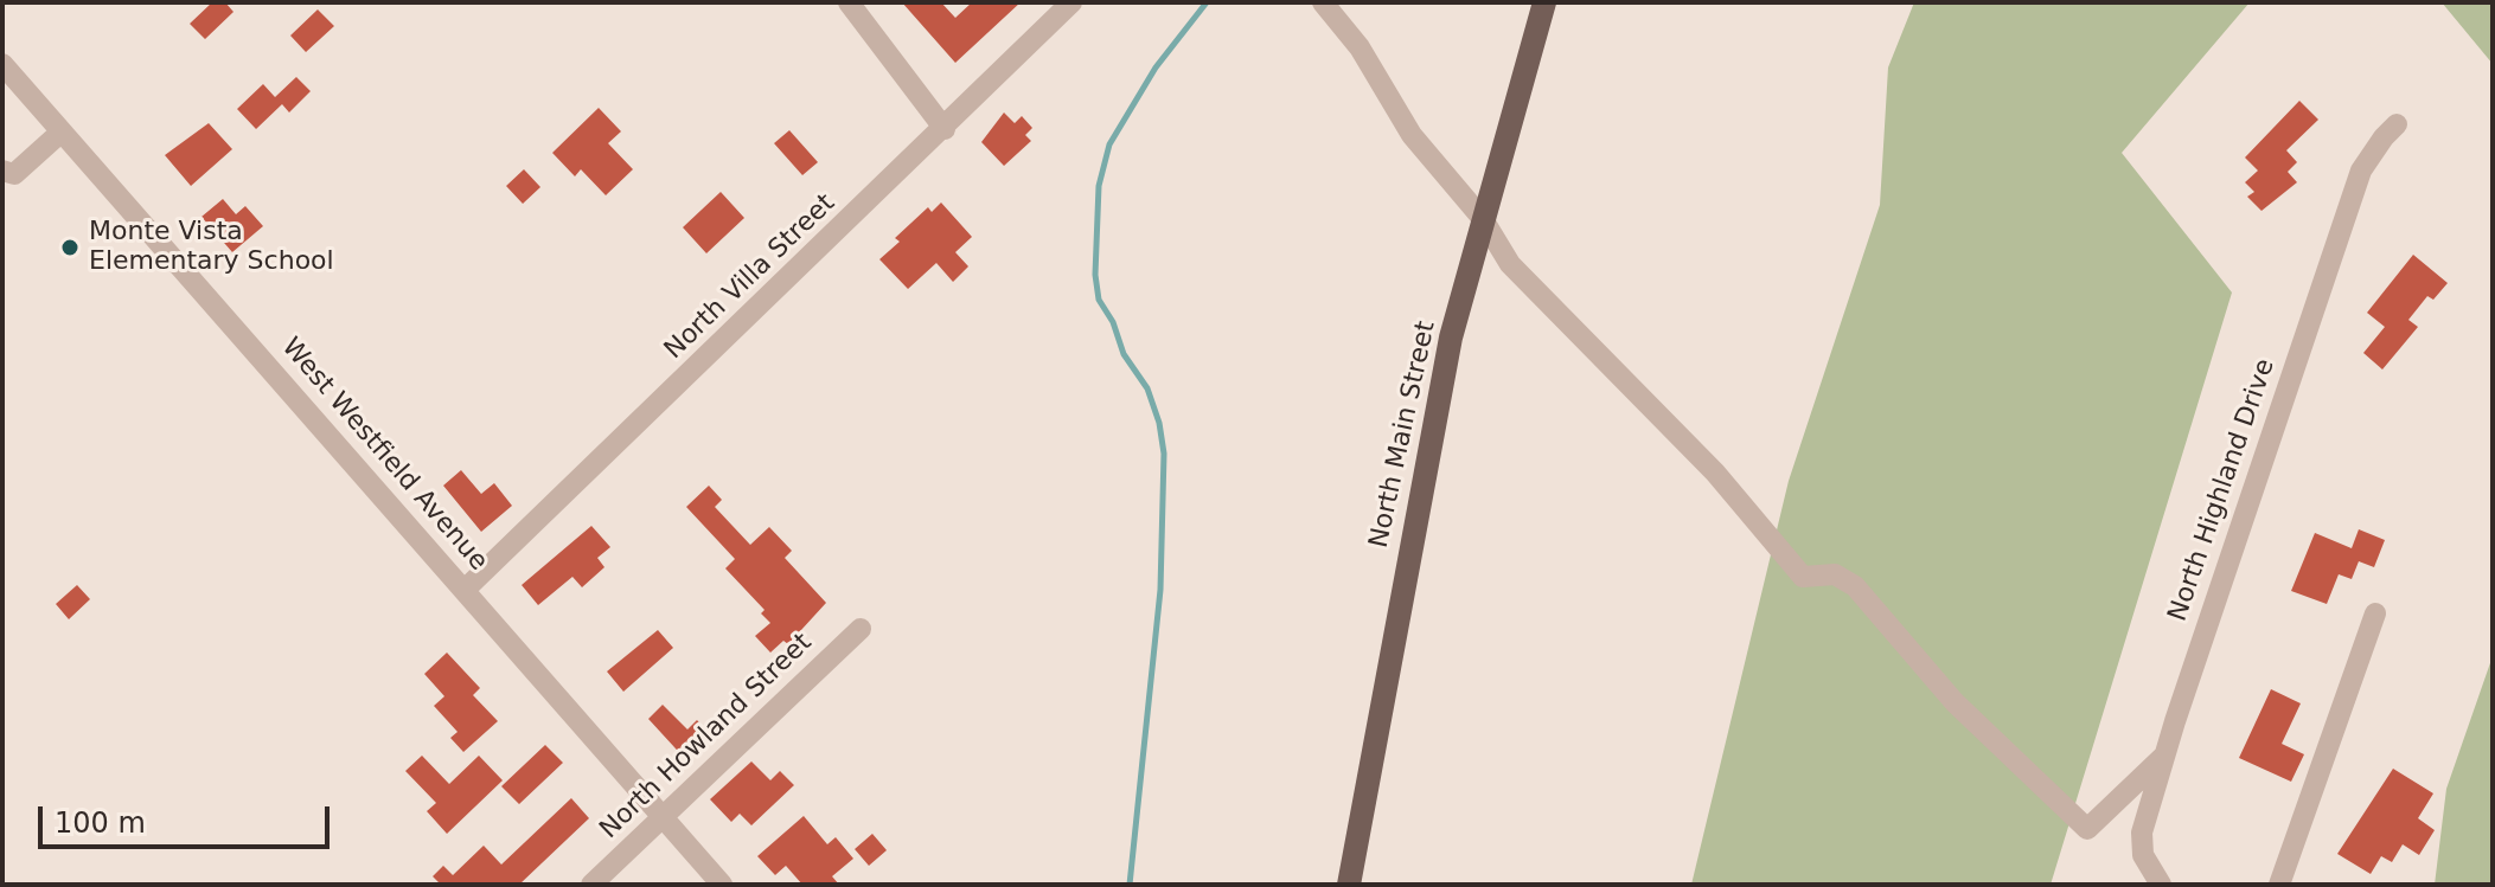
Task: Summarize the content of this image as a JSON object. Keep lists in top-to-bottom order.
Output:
{
  "streets": {
    "main road": ["North Main Street"],
    "street": [
      "North Villa Street",
      "West Westfield Avenue",
      "North Highland Drive",
      "North Howland Street"
    ]
  },
  "crossings": [
    ["North Villa Street", "West Westfield Avenue"],
    ["West Westfield Avenue", "North Howland Street"]
  ],
  "places": ["Monte Vista Elementary School"],
  "scale_bar": "100 m"
}
